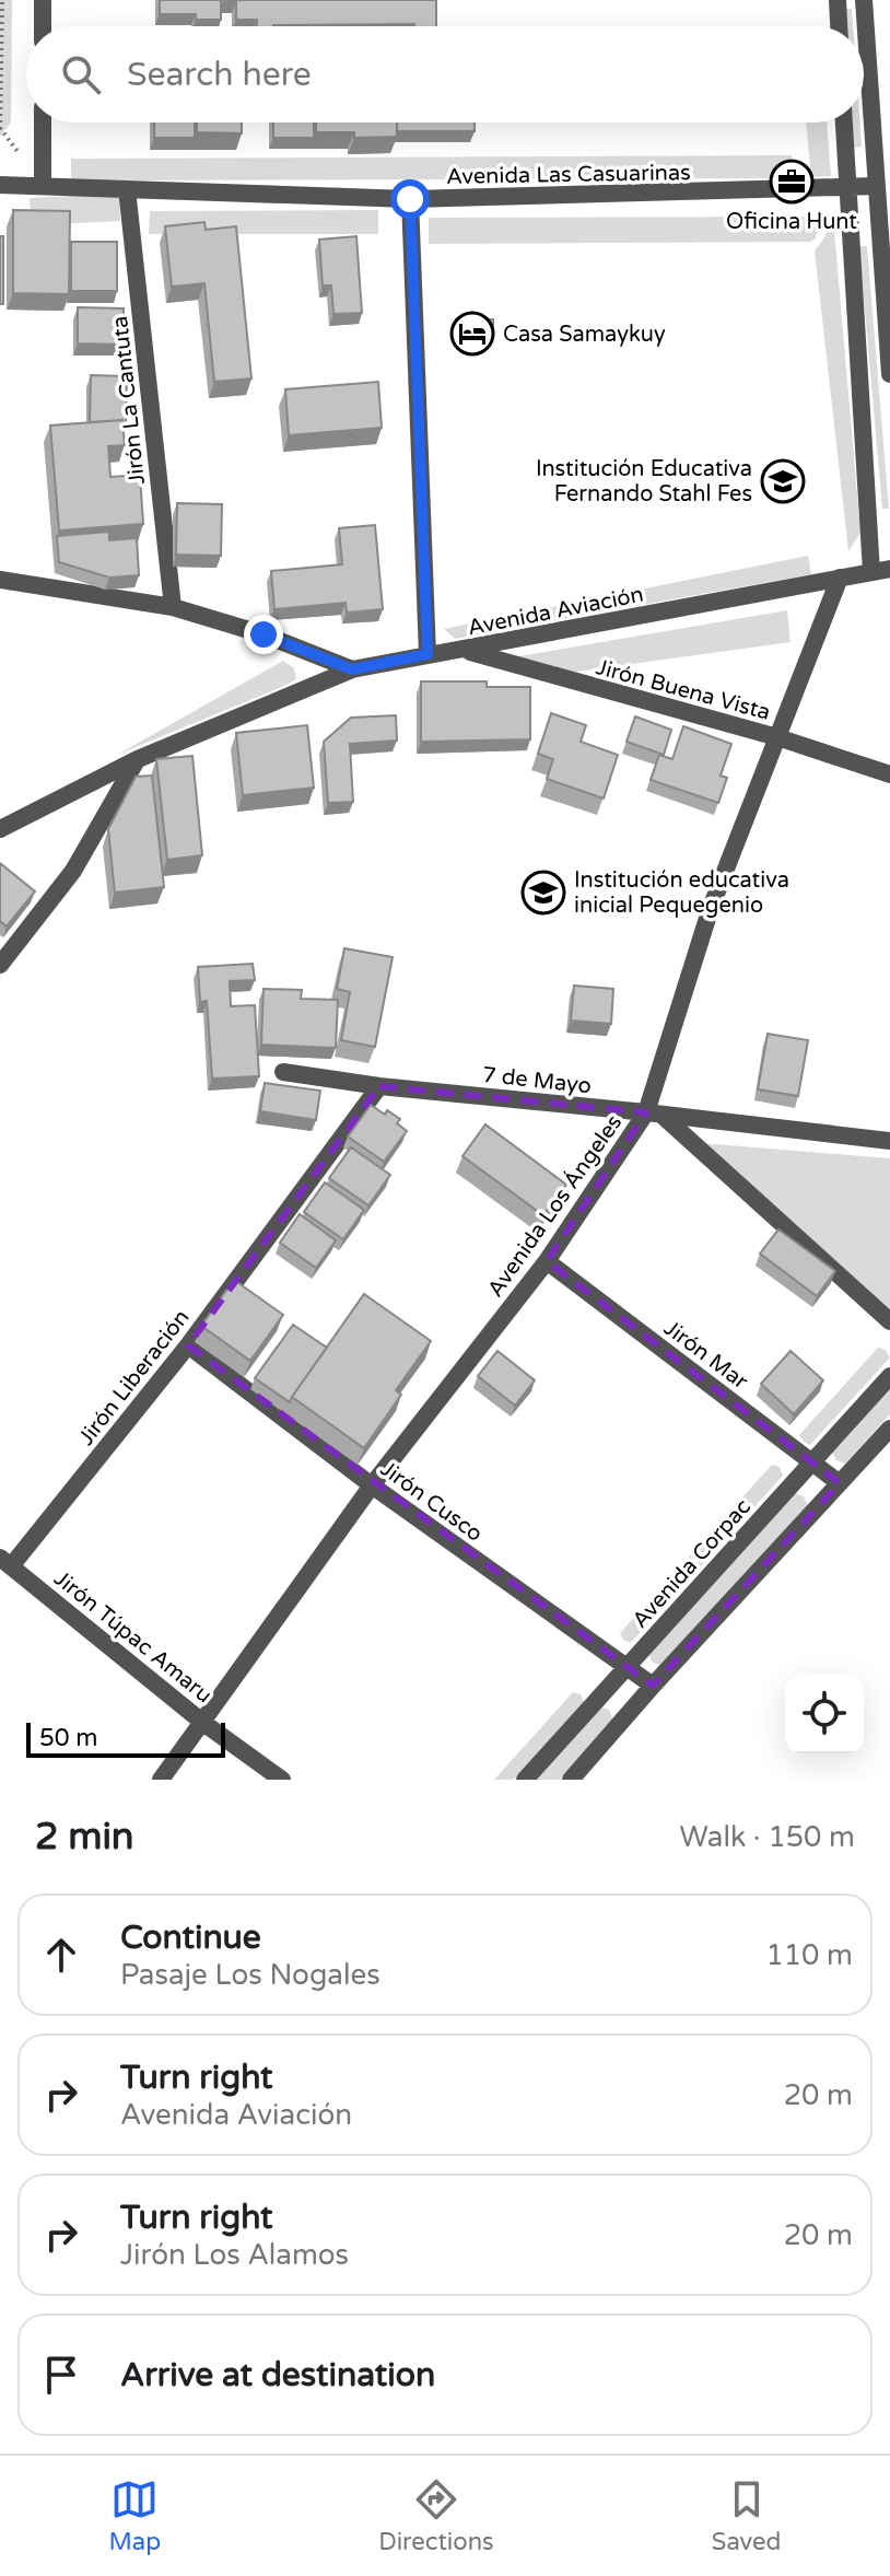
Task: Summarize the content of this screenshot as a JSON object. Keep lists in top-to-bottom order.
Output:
{
  "streets": {
    "street": [
      "Avenida Las Casuarinas",
      "Jirón La Cantuta",
      "Avenida Aviación",
      "Jirón Buena Vista",
      "7 de Mayo",
      "Avenida Los Ángeles",
      "Jirón Mar",
      "Jirón Liberación",
      "Jirón Cusco",
      "Avenida Corpac",
      "Jirón Túpac Amaru"
    ]
  },
  "crossings": [
    ["Avenida Las Casuarinas", "Jirón La Cantuta"],
    ["Avenida Aviación", "Jirón Buena Vista"],
    ["Avenida Aviación", "Avenida Los Ángeles"],
    ["Jirón Buena Vista", "Avenida Los Ángeles"],
    ["7 de Mayo", "Avenida Los Ángeles"],
    ["7 de Mayo", "Jirón Liberación"],
    ["Avenida Los Ángeles", "Jirón Mar"],
    ["Avenida Los Ángeles", "Jirón Cusco"],
    ["Avenida Los Ángeles", "Jirón Túpac Amaru"],
    ["Jirón Mar", "Avenida Corpac"],
    ["Jirón Liberación", "Jirón Cusco"],
    ["Jirón Liberación", "Jirón Túpac Amaru"],
    ["Jirón Cusco", "Avenida Corpac"]
  ],
  "places": {
    "office": ["Oficina Hunt"],
    "hotel": ["Casa Samaykuy"],
    "school or university": ["Institución Educativa Fernando Stahl Fes", "Institución educativa inicial Pequegenio"]
  },
  "scale_bar": "50 m",
  "page": {
    "search": "Search here",
    "scale": "50 m",
    "heading": ["2 min", "Walk · 150 m"],
    "list": [
      ["Continue", "Pasaje Los Nogales", "110 m"],
      ["Turn right", "Avenida Aviación", "20 m"],
      ["Turn right", "Jirón Los Alamos", "20 m"],
      "Arrive at destination"
    ],
    "nav": ["Map", "Directions", "Saved"]
  }
}
